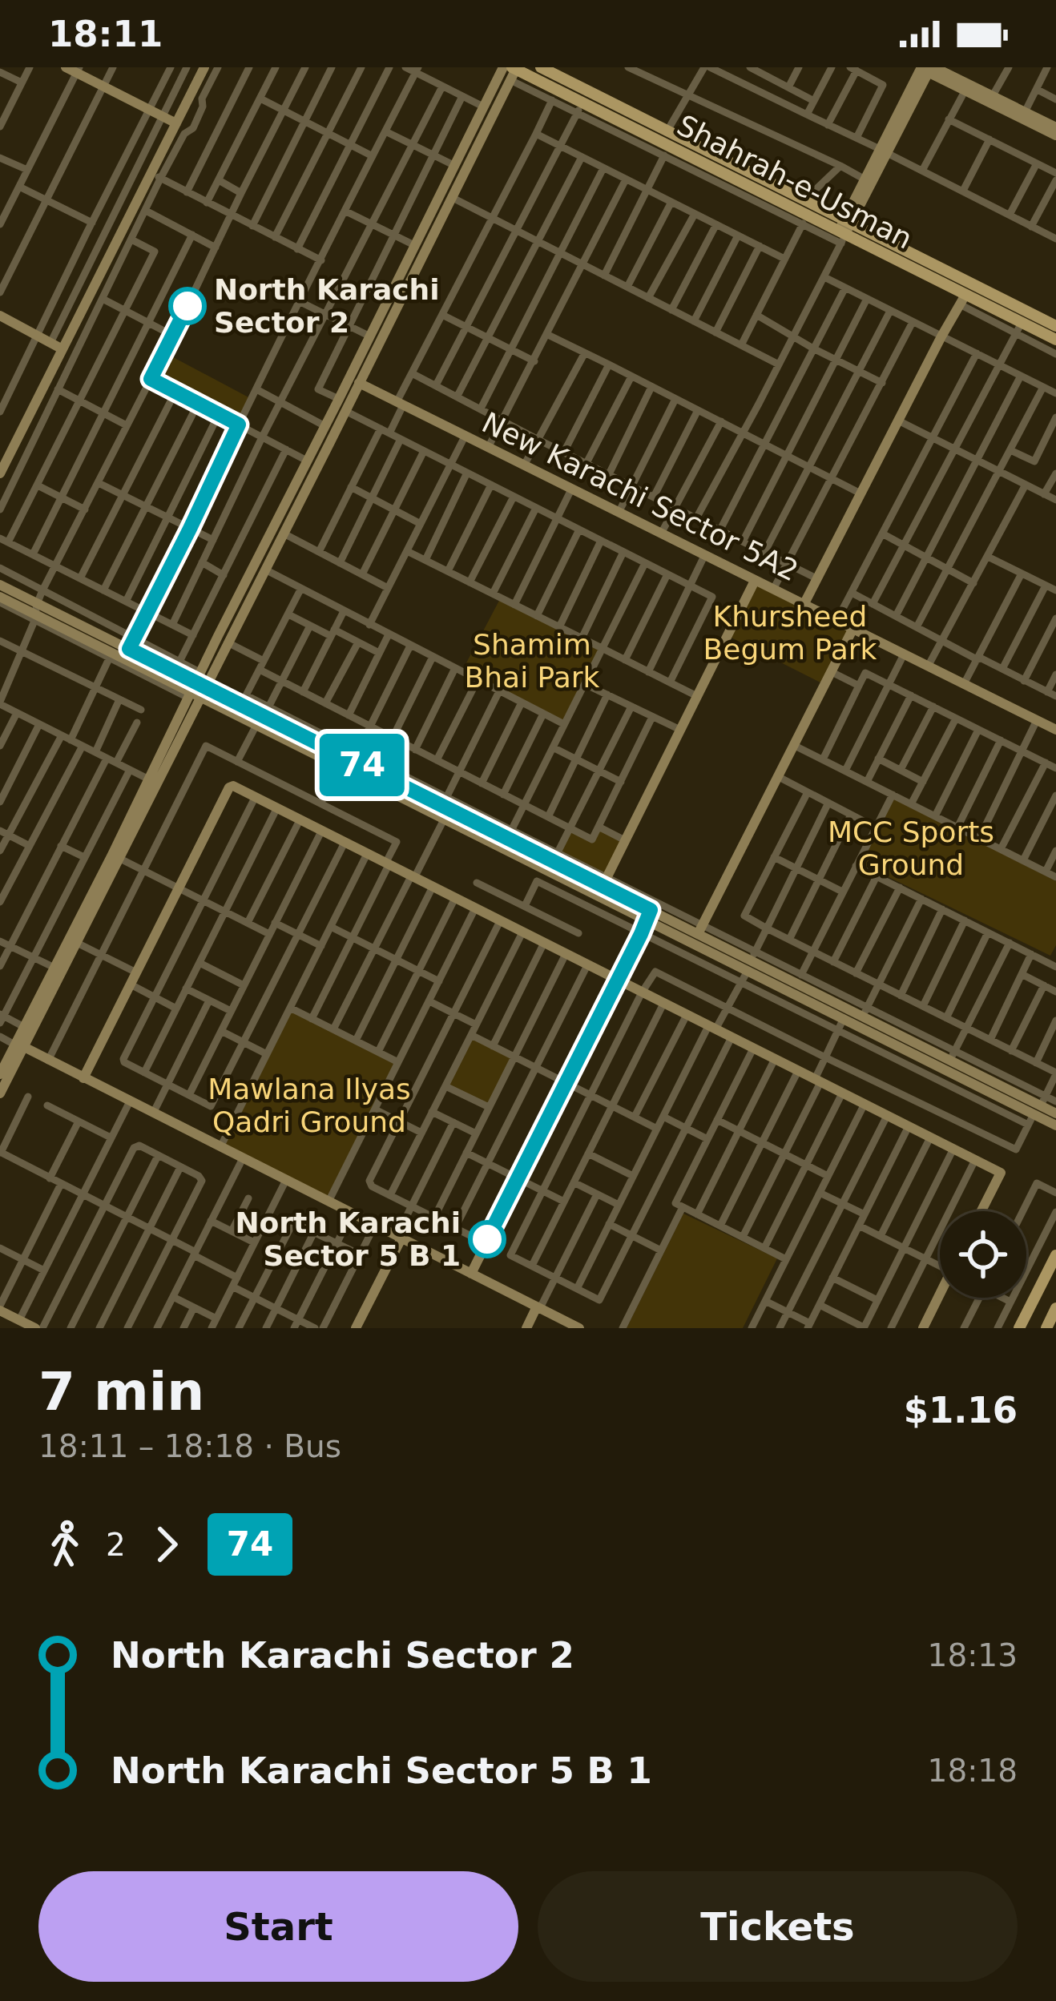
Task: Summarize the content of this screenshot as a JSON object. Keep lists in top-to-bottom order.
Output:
{
  "streets": {
    "main road": ["Shahrah-e-Usman", "New Karachi Sector 5A2"]
  },
  "parks": [
    "Khursheed Begum Park",
    "Shamim Bhai Park",
    "MCC Sports Ground",
    "Mawlana Ilyas Qadri Ground"
  ],
  "places": ["North Karachi Sector 2", "North Karachi Sector 5 B 1"],
  "lines": ["bus line 74"],
  "page": {
    "status": "18:11",
    "on_map": "74",
    "heading": ["7 min", "18:11 – 18:18 · Bus", "$1.16"],
    "legs": ["2", "74"],
    "list": [
      {
        "name": "North Karachi Sector 2",
        "value": "18:13"
      },
      {
        "name": "North Karachi Sector 5 B 1",
        "value": "18:18"
      }
    ],
    "buttons": ["Start", "Tickets"]
  }
}
